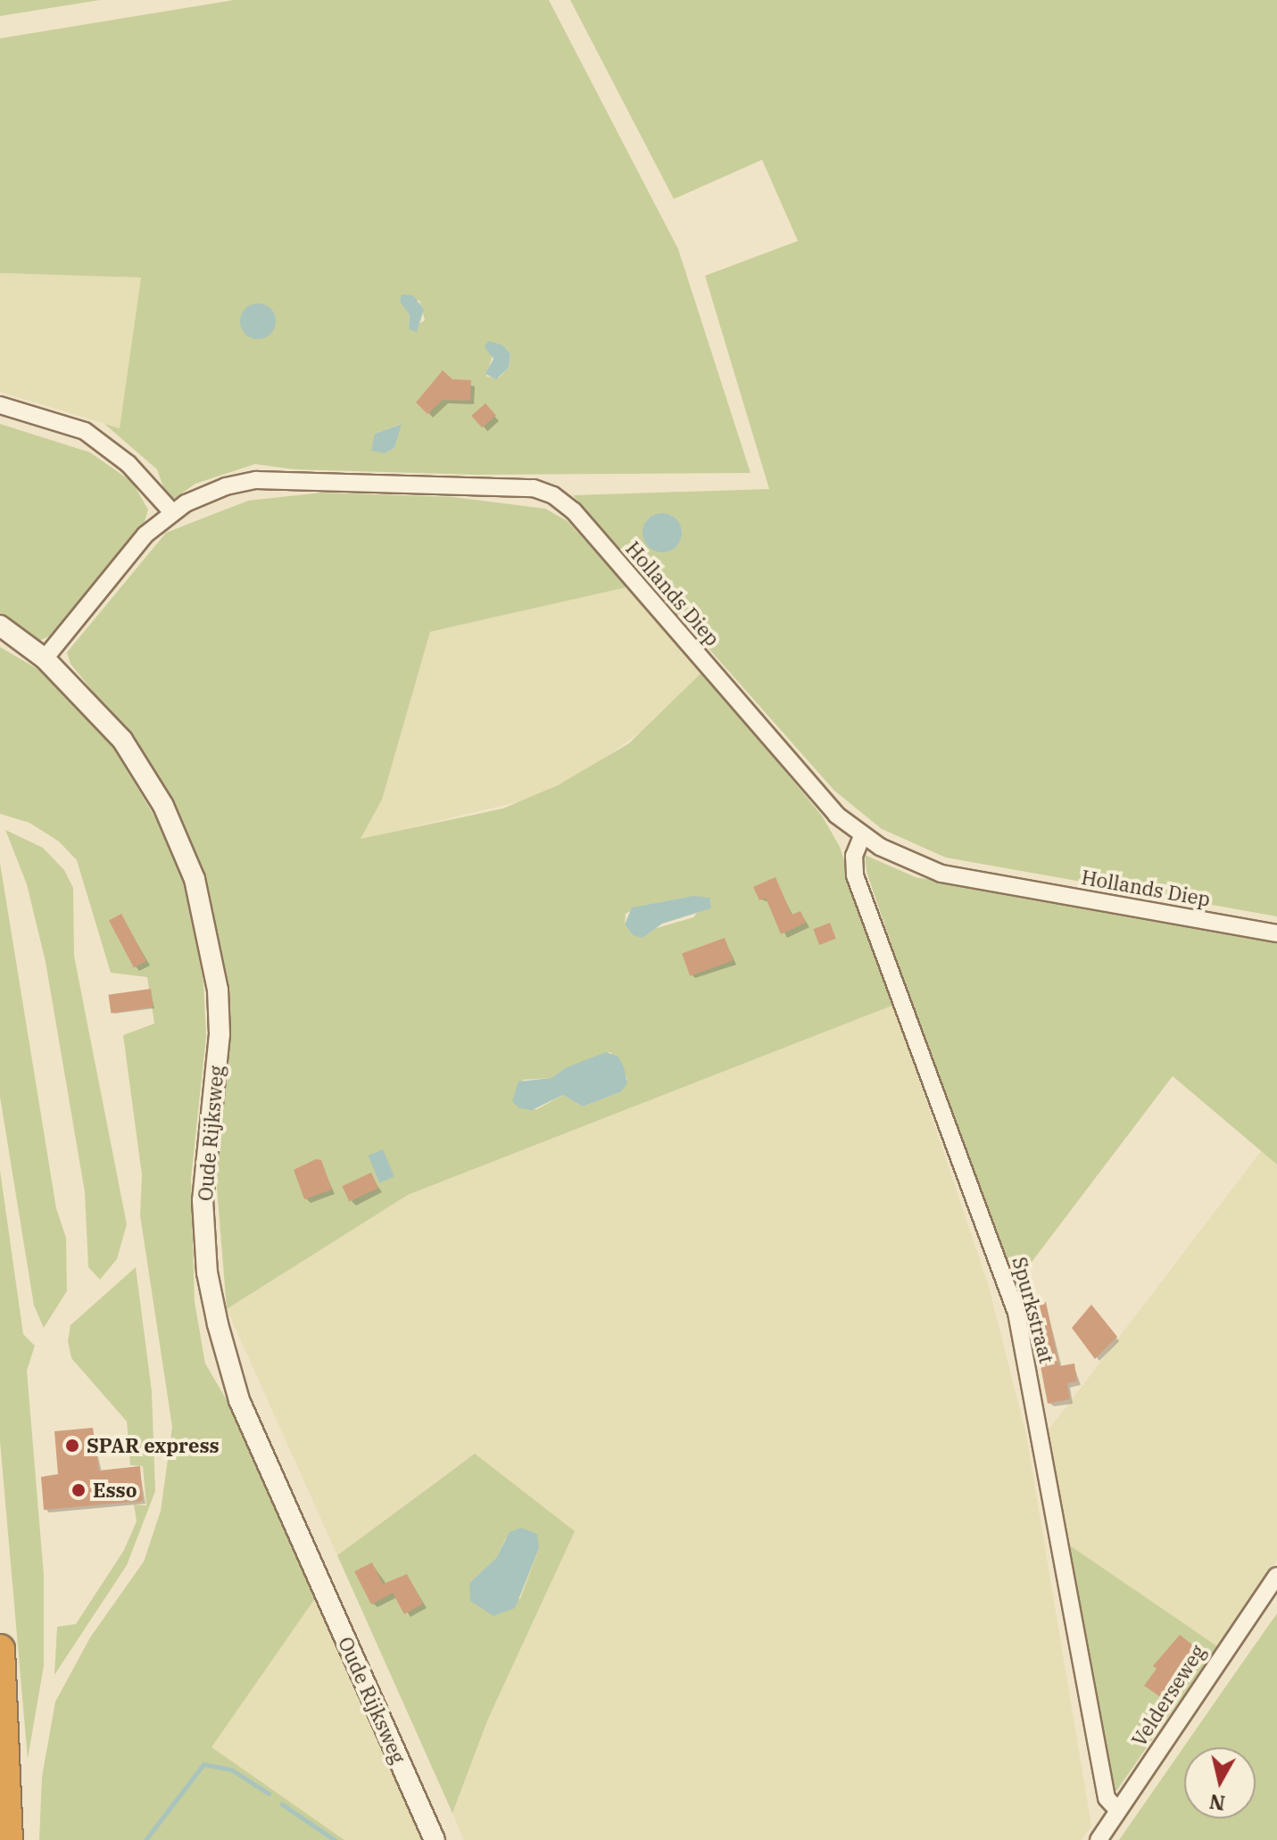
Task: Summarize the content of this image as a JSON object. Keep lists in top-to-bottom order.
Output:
{
  "streets": {
    "street": [
      "Hollands Diep",
      "Oude Rijksweg",
      "Spurkstraat",
      "Velderseweg"
    ]
  },
  "crossings": [
    ["Hollands Diep", "Oude Rijksweg"],
    ["Hollands Diep", "Spurkstraat"],
    ["Spurkstraat", "Velderseweg"]
  ],
  "places": ["SPAR express", "Esso"],
  "north": "bottom"
}
